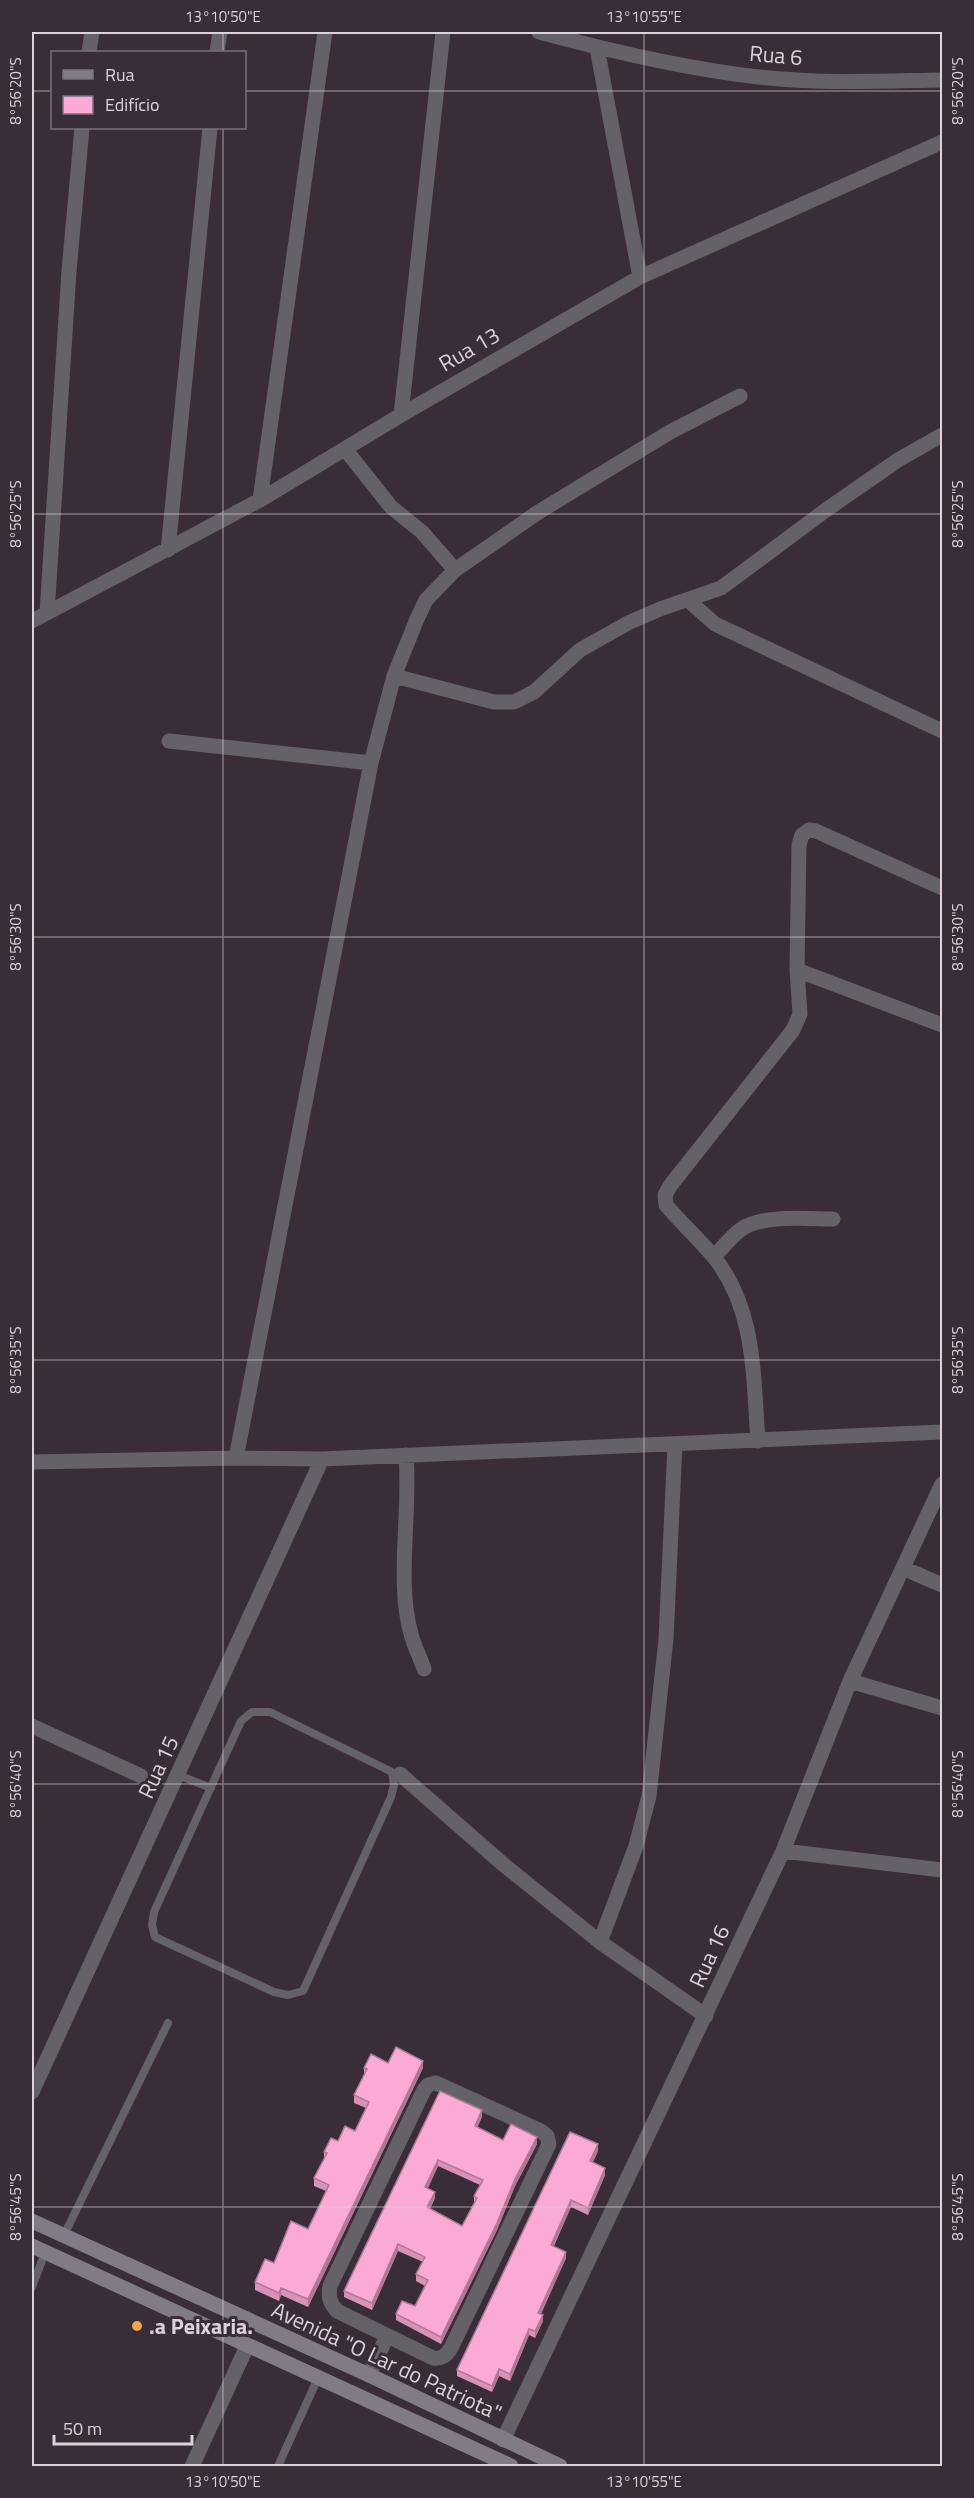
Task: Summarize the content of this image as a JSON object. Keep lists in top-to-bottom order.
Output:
{
  "streets": {
    "main road": ["Avenida \"O Lar do Patriota\""],
    "street": [
      "Rua 6",
      "Rua 13",
      "Rua 15",
      "Rua 16"
    ]
  },
  "crossings": [
    ["Rua 16", "Avenida \"O Lar do Patriota\""]
  ],
  "places": [".a Peixaria."],
  "legend": ["Rua", "Edifício"],
  "scale_bar": "50 m",
  "coordinates": [
    "13°10'50\"E",
    "13°10'55\"E",
    "8°56'20\"S",
    "8°56'25\"S",
    "8°56'30\"S",
    "8°56'35\"S",
    "8°56'40\"S",
    "8°56'45\"S"
  ]
}
